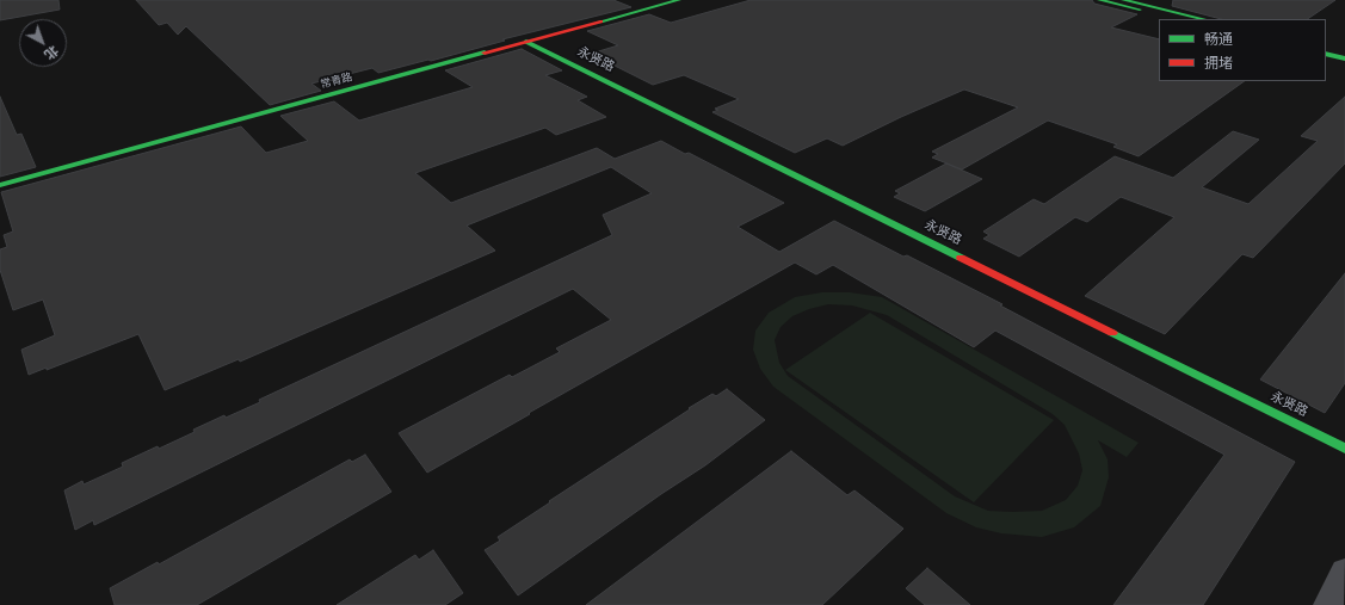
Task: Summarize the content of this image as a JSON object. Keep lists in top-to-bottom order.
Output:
{
  "streets": {
    "street": ["永贤路", "常青路"]
  },
  "crossings": [
    ["永贤路", "常青路"]
  ],
  "legend": ["畅通", "拥堵"],
  "north": "bottom right"
}
